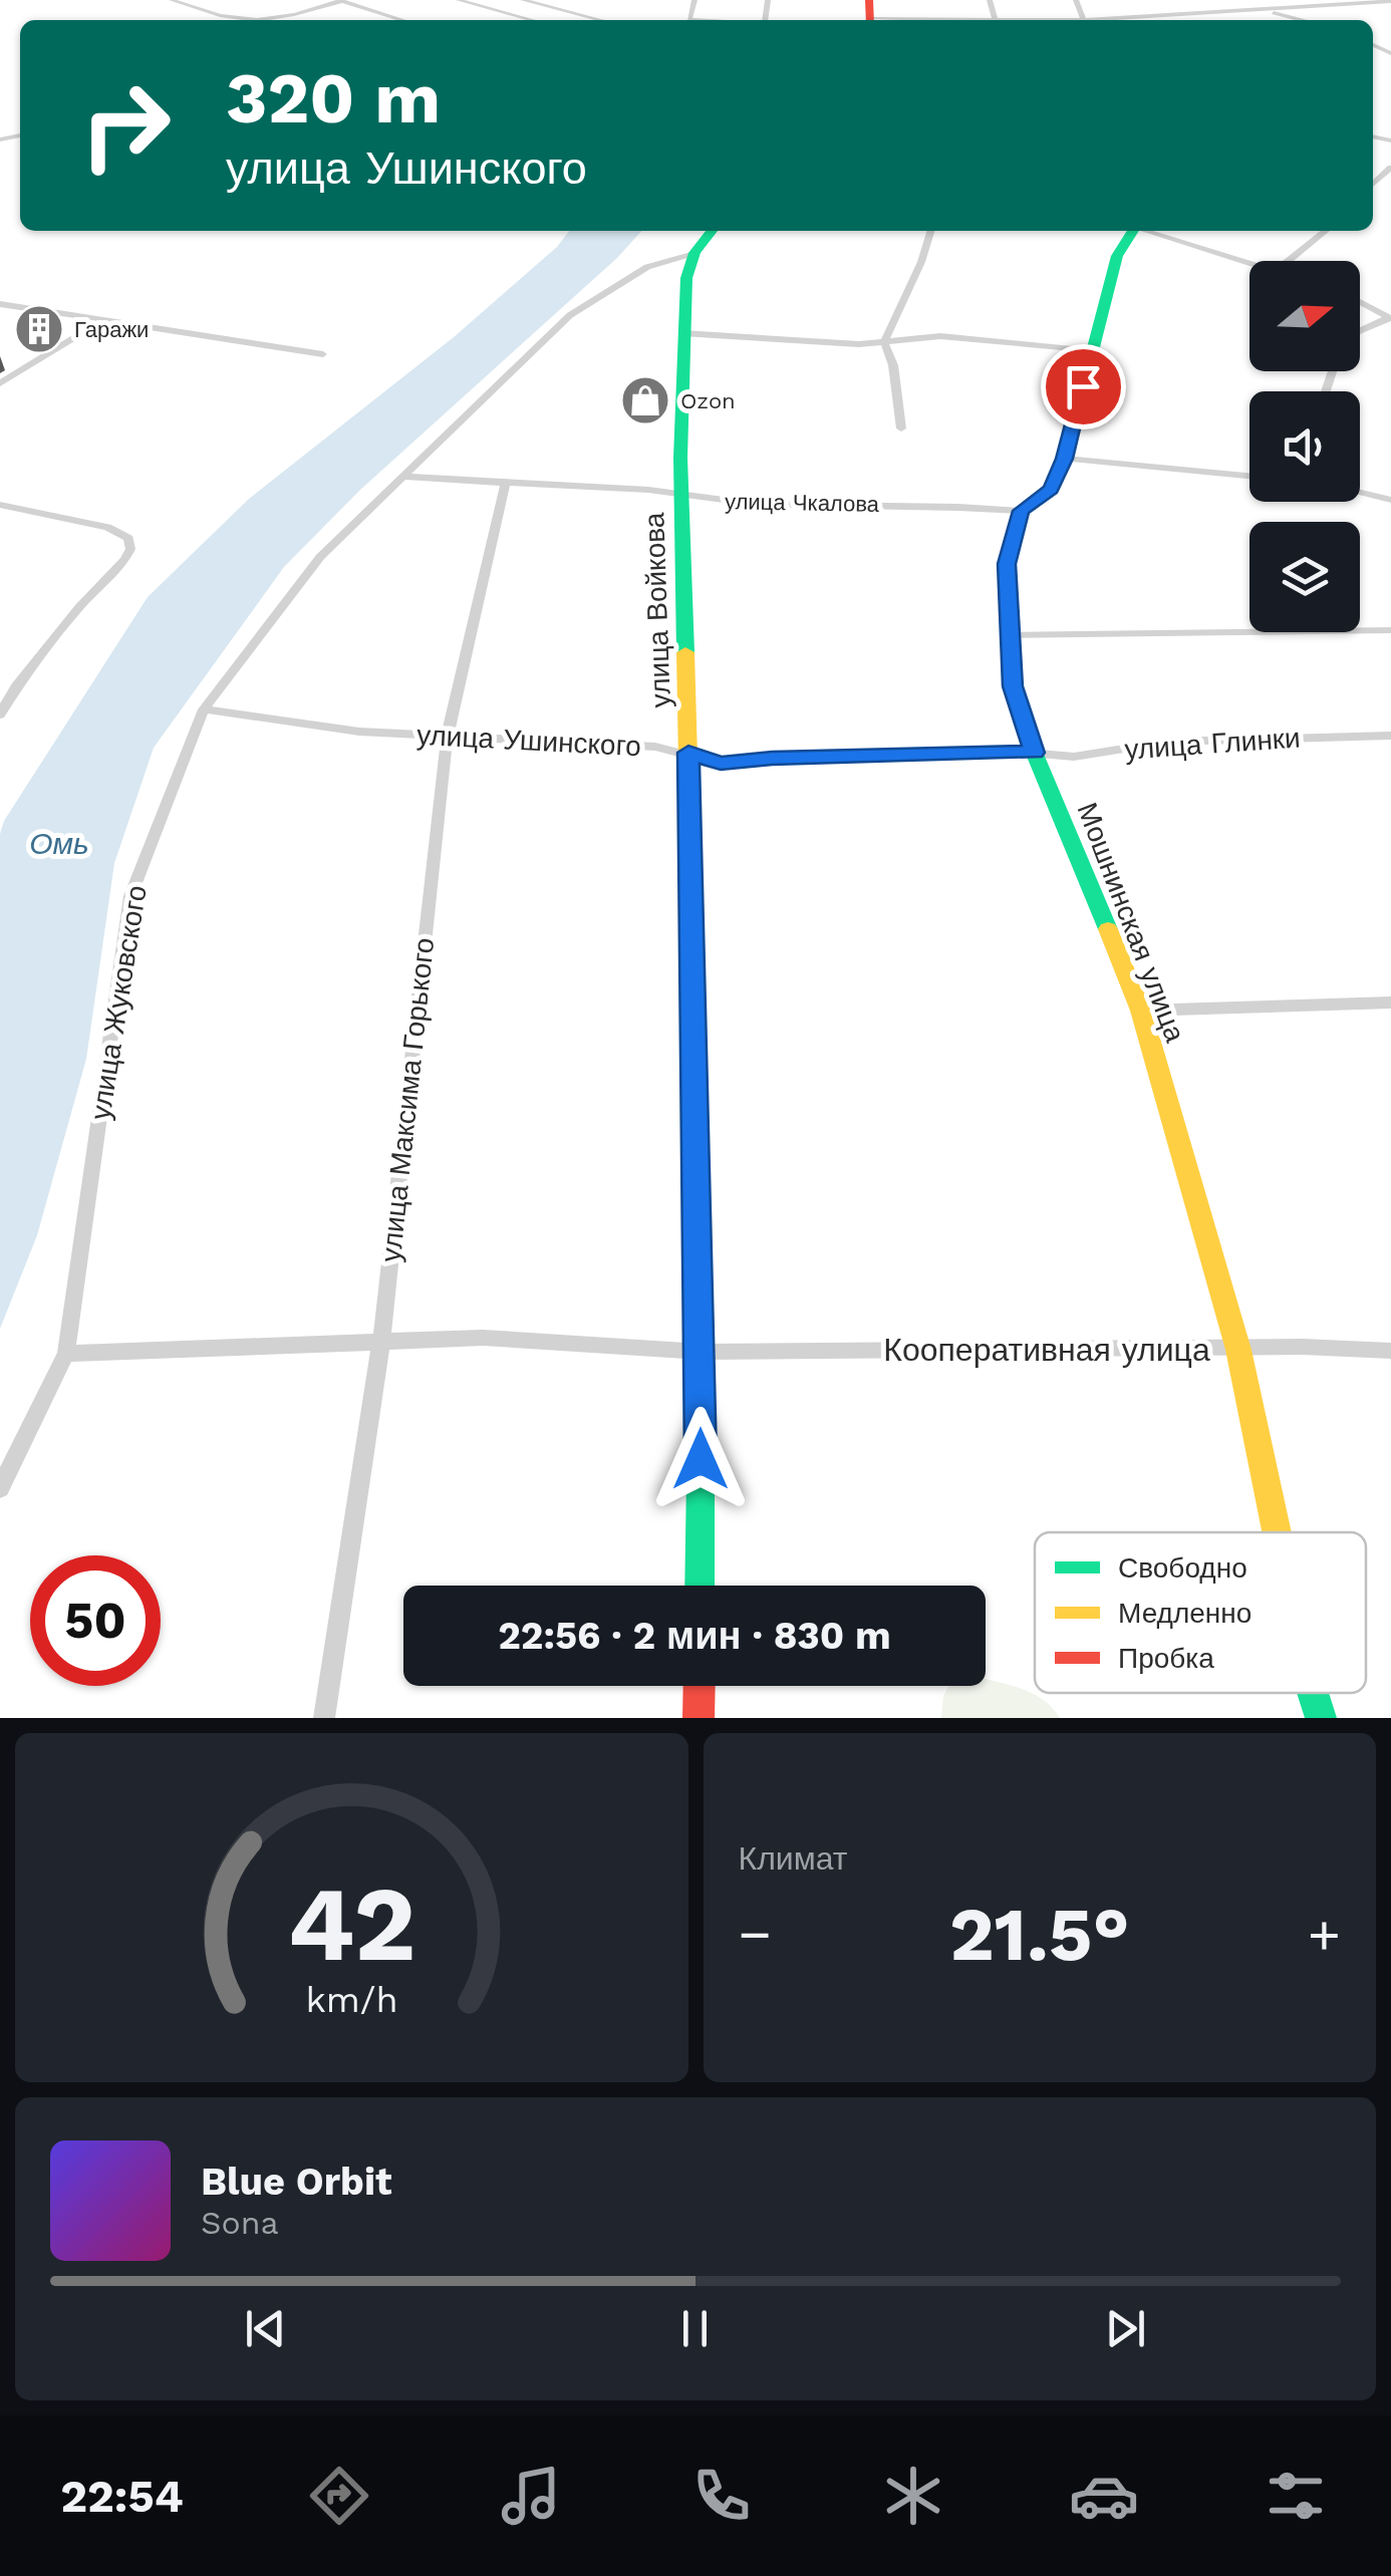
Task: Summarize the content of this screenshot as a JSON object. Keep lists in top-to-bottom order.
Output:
{
  "streets": {
    "street": [
      "улица Чкалова",
      "улица Войкова",
      "улица Ушинского",
      "улица Глинки",
      "Мошнинская улица",
      "улица Жуковского",
      "улица Максима Горького",
      "Кооперативная улица"
    ]
  },
  "crossings": [
    ["улица Чкалова", "улица Войкова"],
    ["улица Чкалова", "Мошнинская улица"],
    ["улица Чкалова", "улица Жуковского"],
    ["улица Чкалова", "улица Максима Горького"],
    ["улица Войкова", "улица Ушинского"],
    ["улица Войкова", "улица Жуковского"],
    ["улица Войкова", "Кооперативная улица"],
    ["улица Ушинского", "улица Глинки"],
    ["улица Ушинского", "Мошнинская улица"],
    ["улица Ушинского", "улица Жуковского"],
    ["улица Ушинского", "улица Максима Горького"],
    ["улица Глинки", "Мошнинская улица"],
    ["Мошнинская улица", "Кооперативная улица"],
    ["улица Жуковского", "Кооперативная улица"],
    ["улица Максима Горького", "Кооперативная улица"]
  ],
  "water": ["Омь"],
  "places": {
    "building": ["Гаражи"],
    "shop": ["Ozon"]
  },
  "legend": ["Свободно", "Медленно", "Пробка"],
  "north": "right",
  "page": {
    "turn": ["320 m", "улица Ушинского"],
    "limit": "50",
    "trip": "22:56 · 2 мин · 830 m",
    "tile": "Климат",
    "heat": ["−", "21.5°", "+"],
    "song": ["Blue Orbit", "Sona"],
    "tabs": "22:54",
    "gauge": ["42", "km/h"]
  }
}
